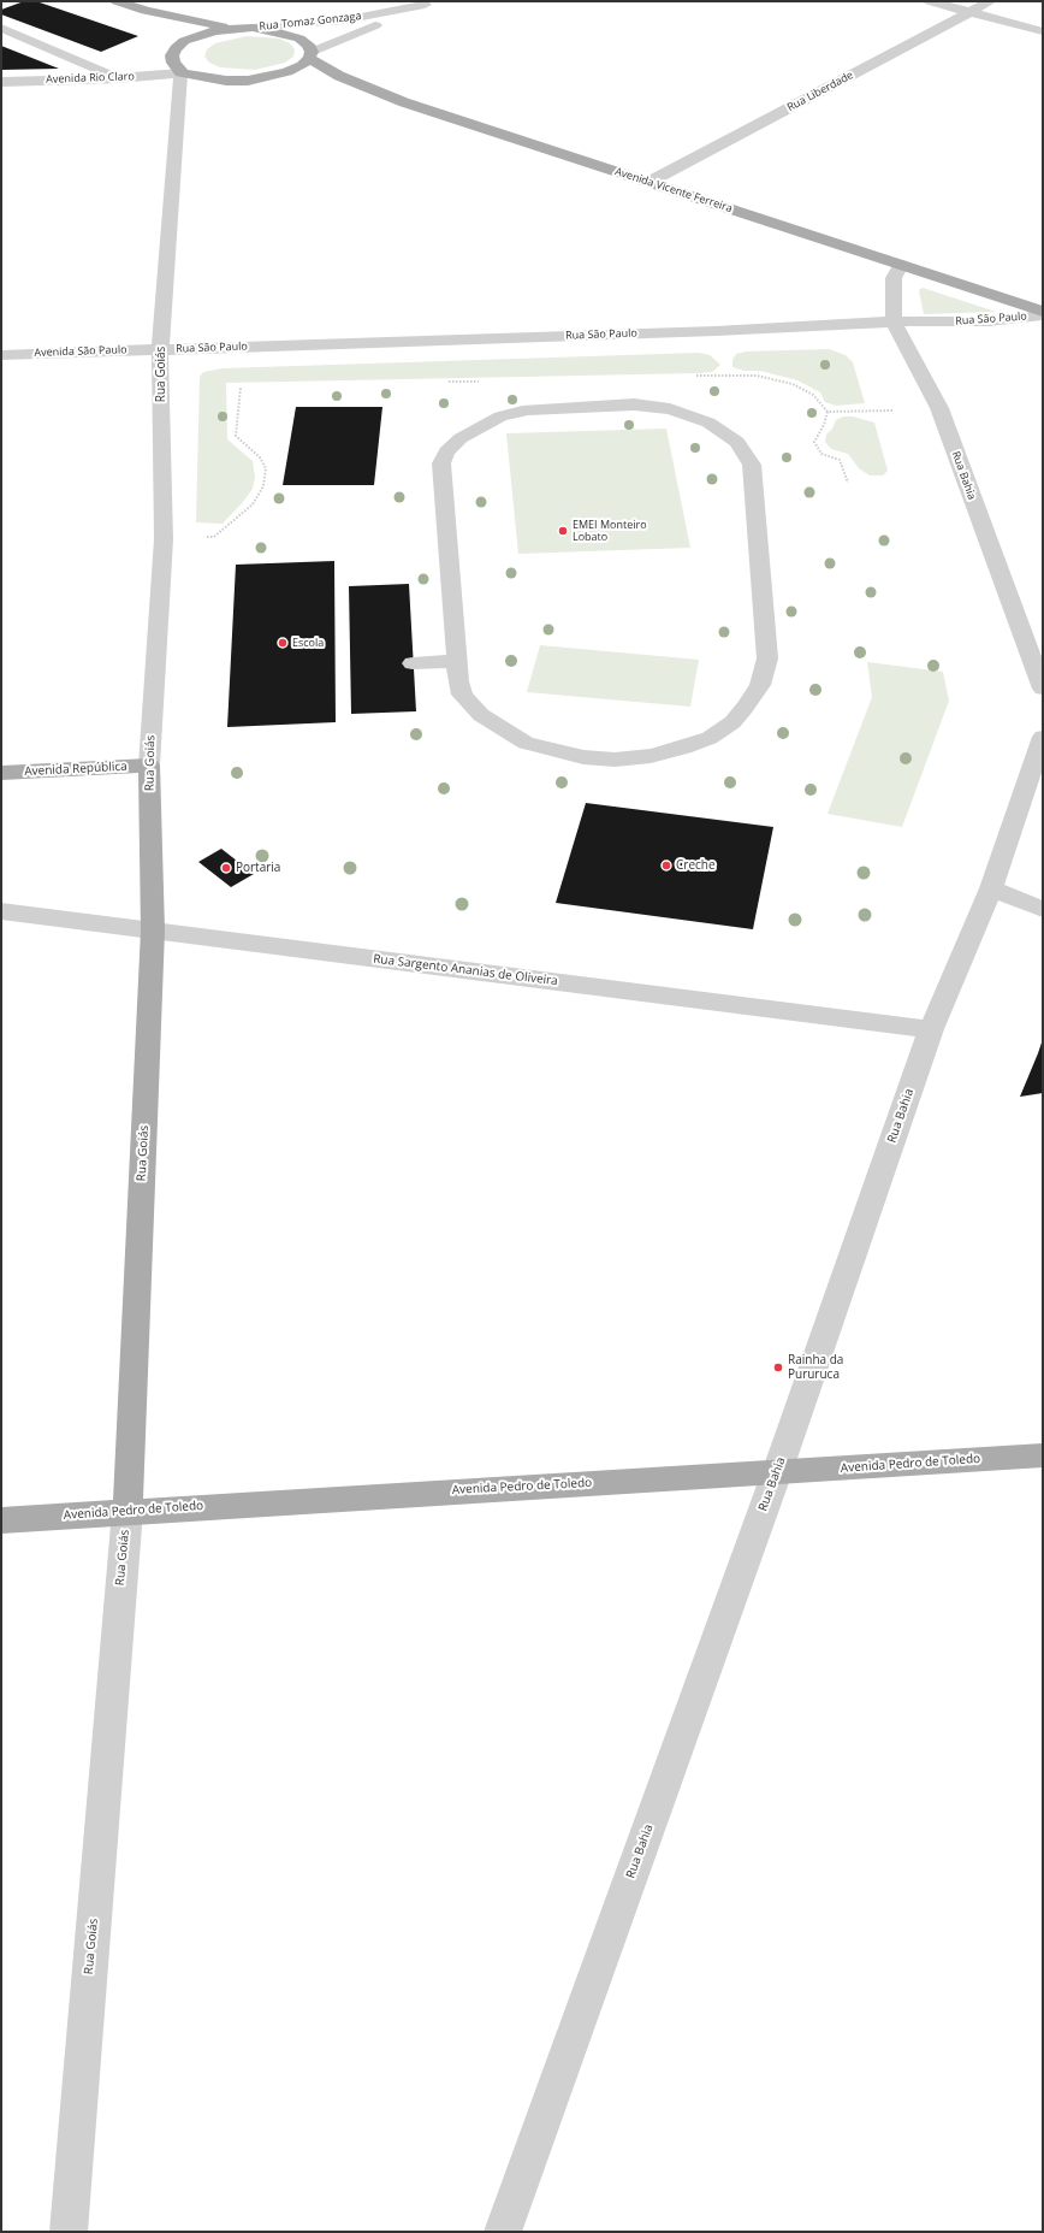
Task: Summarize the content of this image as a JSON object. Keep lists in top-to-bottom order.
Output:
{
  "streets": {
    "main road": [
      "Avenida Vicente Ferreira",
      "Rua Goiás",
      "Avenida República",
      "Avenida Pedro de Toledo"
    ],
    "street": [
      "Rua Tomaz Gonzaga",
      "Avenida Rio Claro",
      "Rua Liberdade",
      "Rua São Paulo",
      "Avenida São Paulo",
      "Rua Bahia",
      "Rua Sargento Ananias de Oliveira"
    ]
  },
  "crossings": [
    ["Rua Tomaz Gonzaga", "Avenida Vicente Ferreira"],
    ["Avenida Rio Claro", "Rua Goiás"],
    ["Rua Liberdade", "Avenida Vicente Ferreira"],
    ["Avenida Vicente Ferreira", "Rua Bahia"],
    ["Rua São Paulo", "Avenida São Paulo"],
    ["Rua São Paulo", "Rua Goiás"],
    ["Rua São Paulo", "Rua Bahia"],
    ["Avenida São Paulo", "Rua Goiás"],
    ["Rua Goiás", "Avenida República"],
    ["Rua Goiás", "Rua Sargento Ananias de Oliveira"],
    ["Rua Goiás", "Avenida Pedro de Toledo"],
    ["Rua Bahia", "Rua Sargento Ananias de Oliveira"],
    ["Rua Bahia", "Avenida Pedro de Toledo"]
  ],
  "places": [
    "EMEI Monteiro Lobato",
    "Escola",
    "Creche",
    "Portaria",
    "Rainha da Pururuca"
  ]
}
